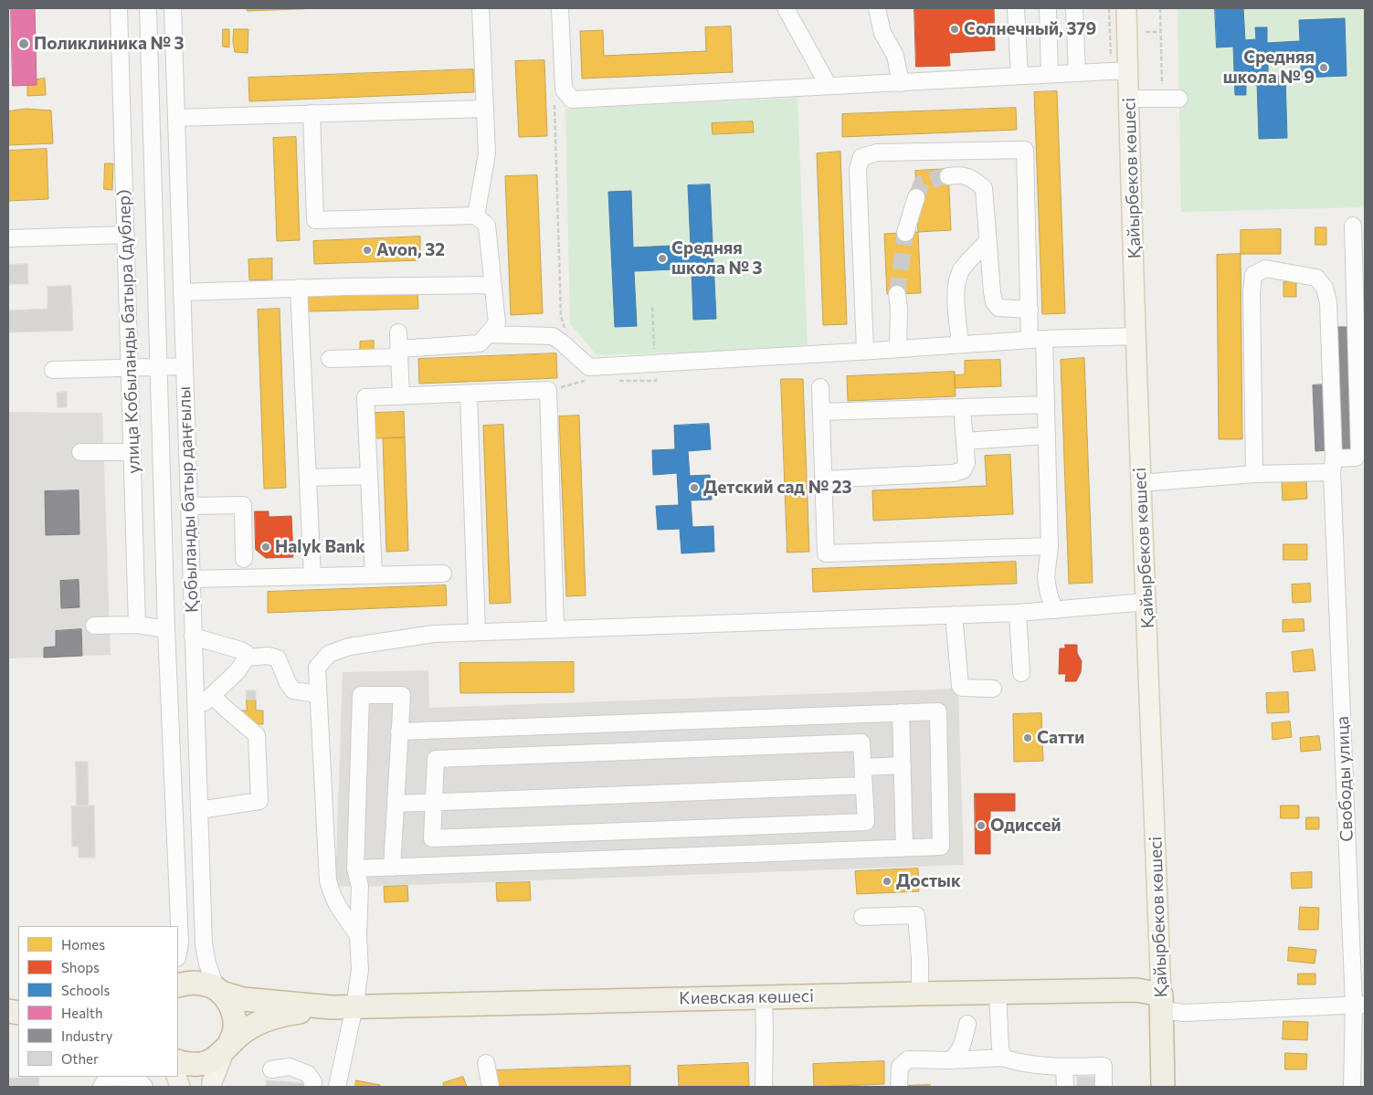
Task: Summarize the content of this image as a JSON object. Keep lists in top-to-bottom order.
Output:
{
  "streets": {
    "highway": ["Қайырбеков көшесі", "Киевская көшесі"],
    "street": ["улица Кобыланды батыра (дублер)", "Қобыланды батыр даңғылы", "Свободы улица"]
  },
  "crossings": [
    ["Қайырбеков көшесі", "Киевская көшесі"]
  ],
  "places": [
    "Солнечный, 379",
    "Поликлиника № 3",
    "Средняя школа № 9",
    "Avon, 32",
    "Средняя школа № 3",
    "Детский сад № 23",
    "Halyk Bank",
    "Сатти",
    "Одиссей",
    "Достык"
  ],
  "legend": [
    "Homes",
    "Shops",
    "Schools",
    "Health",
    "Industry",
    "Other"
  ]
}
